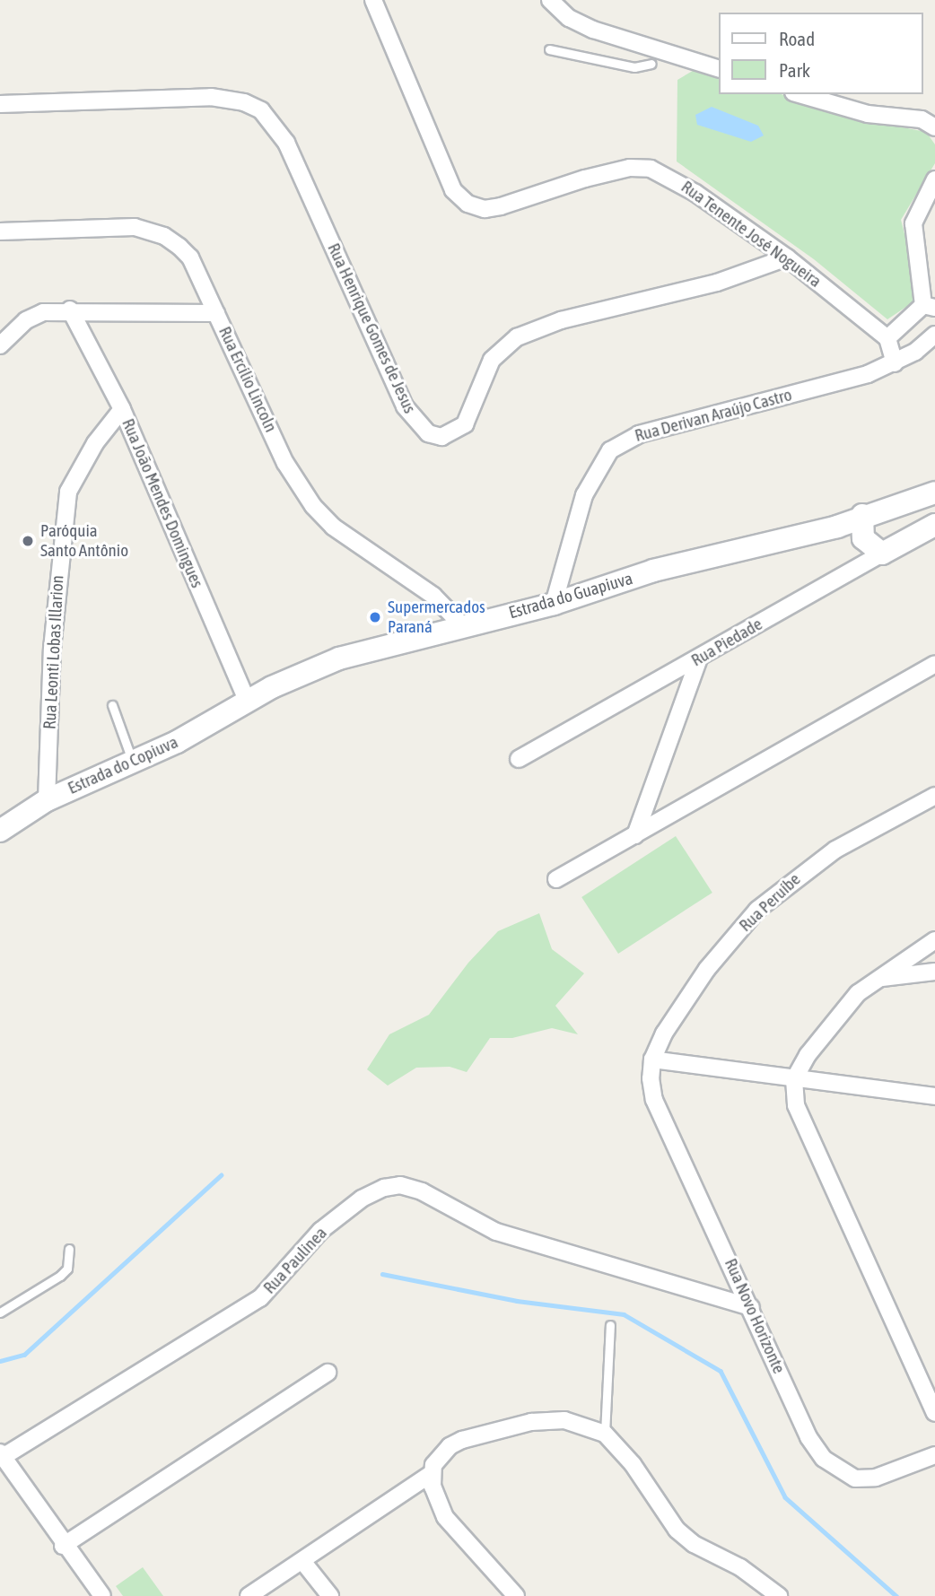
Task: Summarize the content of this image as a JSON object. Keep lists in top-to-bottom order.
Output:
{
  "streets": {
    "street": [
      "Rua Tenente José Nogueira",
      "Rua Henrique Gomes de Jesus",
      "Rua Ercílio Lincoln",
      "Rua Derivan Araújo Castro",
      "Rua João Mendes Domingues",
      "Estrada do Guapiuva",
      "Rua Piedade",
      "Rua Leonti Lobas Illarion",
      "Estrada do Copiuva",
      "Rua Peruíbe",
      "Rua Paulinea",
      "Rua Novo Horizonte"
    ]
  },
  "crossings": [
    ["Rua Tenente José Nogueira", "Rua Henrique Gomes de Jesus"],
    ["Rua Ercílio Lincoln", "Estrada do Guapiuva"],
    ["Rua Derivan Araújo Castro", "Estrada do Guapiuva"],
    ["Rua João Mendes Domingues", "Estrada do Guapiuva"],
    ["Rua João Mendes Domingues", "Rua Leonti Lobas Illarion"],
    ["Rua João Mendes Domingues", "Estrada do Copiuva"],
    ["Estrada do Guapiuva", "Rua Piedade"],
    ["Estrada do Guapiuva", "Estrada do Copiuva"],
    ["Rua Leonti Lobas Illarion", "Estrada do Copiuva"],
    ["Rua Peruíbe", "Rua Novo Horizonte"],
    ["Rua Paulinea", "Rua Novo Horizonte"]
  ],
  "places": ["Paróquia Santo Antônio", "Supermercados Paraná"],
  "legend": ["Road", "Park"]
}
